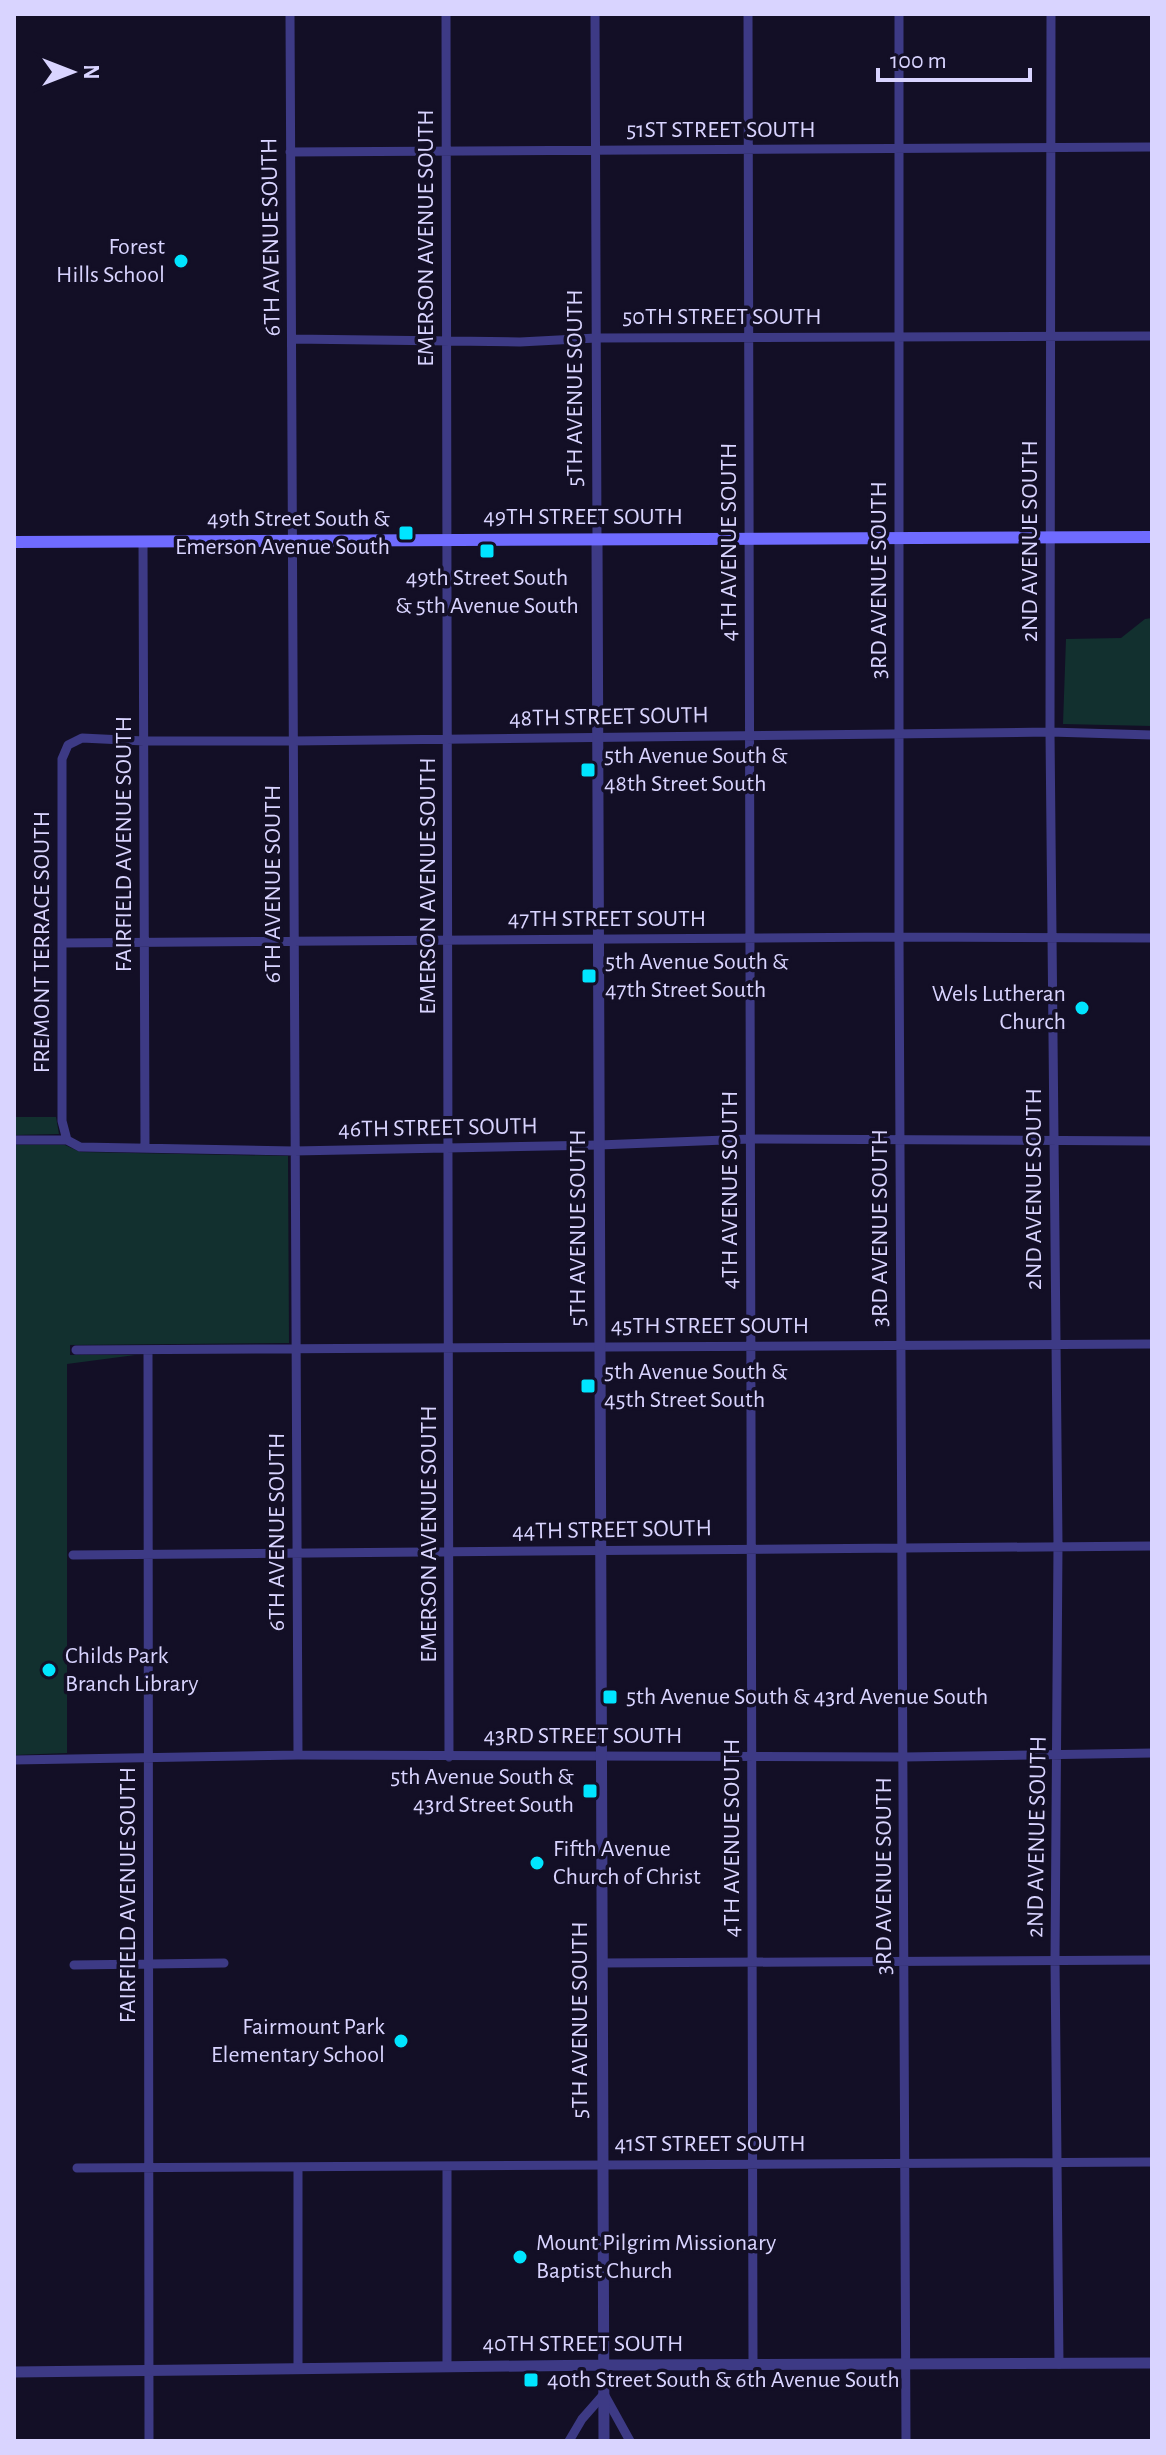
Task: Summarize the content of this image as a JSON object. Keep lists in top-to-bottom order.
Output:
{
  "streets": {
    "main road": ["49TH STREET SOUTH"],
    "street": [
      "51ST STREET SOUTH",
      "6TH AVENUE SOUTH",
      "EMERSON AVENUE SOUTH",
      "50TH STREET SOUTH",
      "5TH AVENUE SOUTH",
      "2ND AVENUE SOUTH",
      "4TH AVENUE SOUTH",
      "3RD AVENUE SOUTH",
      "48TH STREET SOUTH",
      "FAIRFIELD AVENUE SOUTH",
      "47TH STREET SOUTH",
      "FREMONT TERRACE SOUTH",
      "46TH STREET SOUTH",
      "45TH STREET SOUTH",
      "44TH STREET SOUTH",
      "43RD STREET SOUTH",
      "41ST STREET SOUTH",
      "40TH STREET SOUTH"
    ]
  },
  "crossings": [
    ["51ST STREET SOUTH", "6TH AVENUE SOUTH"],
    ["51ST STREET SOUTH", "EMERSON AVENUE SOUTH"],
    ["51ST STREET SOUTH", "5TH AVENUE SOUTH"],
    ["51ST STREET SOUTH", "2ND AVENUE SOUTH"],
    ["51ST STREET SOUTH", "4TH AVENUE SOUTH"],
    ["51ST STREET SOUTH", "3RD AVENUE SOUTH"],
    ["6TH AVENUE SOUTH", "50TH STREET SOUTH"],
    ["6TH AVENUE SOUTH", "49TH STREET SOUTH"],
    ["6TH AVENUE SOUTH", "48TH STREET SOUTH"],
    ["6TH AVENUE SOUTH", "47TH STREET SOUTH"],
    ["6TH AVENUE SOUTH", "46TH STREET SOUTH"],
    ["6TH AVENUE SOUTH", "45TH STREET SOUTH"],
    ["6TH AVENUE SOUTH", "44TH STREET SOUTH"],
    ["6TH AVENUE SOUTH", "43RD STREET SOUTH"],
    ["EMERSON AVENUE SOUTH", "50TH STREET SOUTH"],
    ["EMERSON AVENUE SOUTH", "49TH STREET SOUTH"],
    ["EMERSON AVENUE SOUTH", "48TH STREET SOUTH"],
    ["EMERSON AVENUE SOUTH", "47TH STREET SOUTH"],
    ["EMERSON AVENUE SOUTH", "46TH STREET SOUTH"],
    ["EMERSON AVENUE SOUTH", "45TH STREET SOUTH"],
    ["EMERSON AVENUE SOUTH", "44TH STREET SOUTH"],
    ["EMERSON AVENUE SOUTH", "43RD STREET SOUTH"],
    ["50TH STREET SOUTH", "5TH AVENUE SOUTH"],
    ["50TH STREET SOUTH", "2ND AVENUE SOUTH"],
    ["50TH STREET SOUTH", "4TH AVENUE SOUTH"],
    ["50TH STREET SOUTH", "3RD AVENUE SOUTH"],
    ["5TH AVENUE SOUTH", "49TH STREET SOUTH"],
    ["5TH AVENUE SOUTH", "48TH STREET SOUTH"],
    ["5TH AVENUE SOUTH", "47TH STREET SOUTH"],
    ["5TH AVENUE SOUTH", "46TH STREET SOUTH"],
    ["5TH AVENUE SOUTH", "45TH STREET SOUTH"],
    ["5TH AVENUE SOUTH", "44TH STREET SOUTH"],
    ["5TH AVENUE SOUTH", "43RD STREET SOUTH"],
    ["5TH AVENUE SOUTH", "41ST STREET SOUTH"],
    ["5TH AVENUE SOUTH", "40TH STREET SOUTH"],
    ["49TH STREET SOUTH", "2ND AVENUE SOUTH"],
    ["49TH STREET SOUTH", "4TH AVENUE SOUTH"],
    ["49TH STREET SOUTH", "3RD AVENUE SOUTH"],
    ["49TH STREET SOUTH", "FAIRFIELD AVENUE SOUTH"],
    ["2ND AVENUE SOUTH", "48TH STREET SOUTH"],
    ["2ND AVENUE SOUTH", "47TH STREET SOUTH"],
    ["2ND AVENUE SOUTH", "46TH STREET SOUTH"],
    ["2ND AVENUE SOUTH", "45TH STREET SOUTH"],
    ["2ND AVENUE SOUTH", "44TH STREET SOUTH"],
    ["2ND AVENUE SOUTH", "43RD STREET SOUTH"],
    ["2ND AVENUE SOUTH", "41ST STREET SOUTH"],
    ["2ND AVENUE SOUTH", "40TH STREET SOUTH"],
    ["4TH AVENUE SOUTH", "48TH STREET SOUTH"],
    ["4TH AVENUE SOUTH", "47TH STREET SOUTH"],
    ["4TH AVENUE SOUTH", "46TH STREET SOUTH"],
    ["4TH AVENUE SOUTH", "45TH STREET SOUTH"],
    ["4TH AVENUE SOUTH", "44TH STREET SOUTH"],
    ["4TH AVENUE SOUTH", "43RD STREET SOUTH"],
    ["4TH AVENUE SOUTH", "41ST STREET SOUTH"],
    ["4TH AVENUE SOUTH", "40TH STREET SOUTH"],
    ["3RD AVENUE SOUTH", "48TH STREET SOUTH"],
    ["3RD AVENUE SOUTH", "47TH STREET SOUTH"],
    ["3RD AVENUE SOUTH", "46TH STREET SOUTH"],
    ["3RD AVENUE SOUTH", "45TH STREET SOUTH"],
    ["3RD AVENUE SOUTH", "44TH STREET SOUTH"],
    ["3RD AVENUE SOUTH", "43RD STREET SOUTH"],
    ["3RD AVENUE SOUTH", "41ST STREET SOUTH"],
    ["3RD AVENUE SOUTH", "40TH STREET SOUTH"],
    ["48TH STREET SOUTH", "FAIRFIELD AVENUE SOUTH"],
    ["48TH STREET SOUTH", "FREMONT TERRACE SOUTH"],
    ["FAIRFIELD AVENUE SOUTH", "47TH STREET SOUTH"],
    ["FAIRFIELD AVENUE SOUTH", "46TH STREET SOUTH"],
    ["FAIRFIELD AVENUE SOUTH", "45TH STREET SOUTH"],
    ["FAIRFIELD AVENUE SOUTH", "44TH STREET SOUTH"],
    ["FAIRFIELD AVENUE SOUTH", "43RD STREET SOUTH"],
    ["FAIRFIELD AVENUE SOUTH", "41ST STREET SOUTH"],
    ["FAIRFIELD AVENUE SOUTH", "40TH STREET SOUTH"],
    ["47TH STREET SOUTH", "FREMONT TERRACE SOUTH"],
    ["FREMONT TERRACE SOUTH", "46TH STREET SOUTH"]
  ],
  "places": {
    "other": [
      "Forest Hills School",
      "Wels Lutheran Church",
      "Childs Park Branch Library",
      "Fifth Avenue Church of Christ",
      "Fairmount Park Elementary School",
      "Mount Pilgrim Missionary Baptist Church"
    ],
    "transit": [
      "49th Street South & Emerson Avenue South",
      "49th Street South & 5th Avenue South",
      "5th Avenue South & 48th Street South",
      "5th Avenue South & 47th Street South",
      "5th Avenue South & 45th Street South",
      "5th Avenue South & 43rd Avenue South",
      "5th Avenue South & 43rd Street South",
      "40th Street South & 6th Avenue South"
    ]
  },
  "scale_bar": "100 m",
  "north": "right"
}
